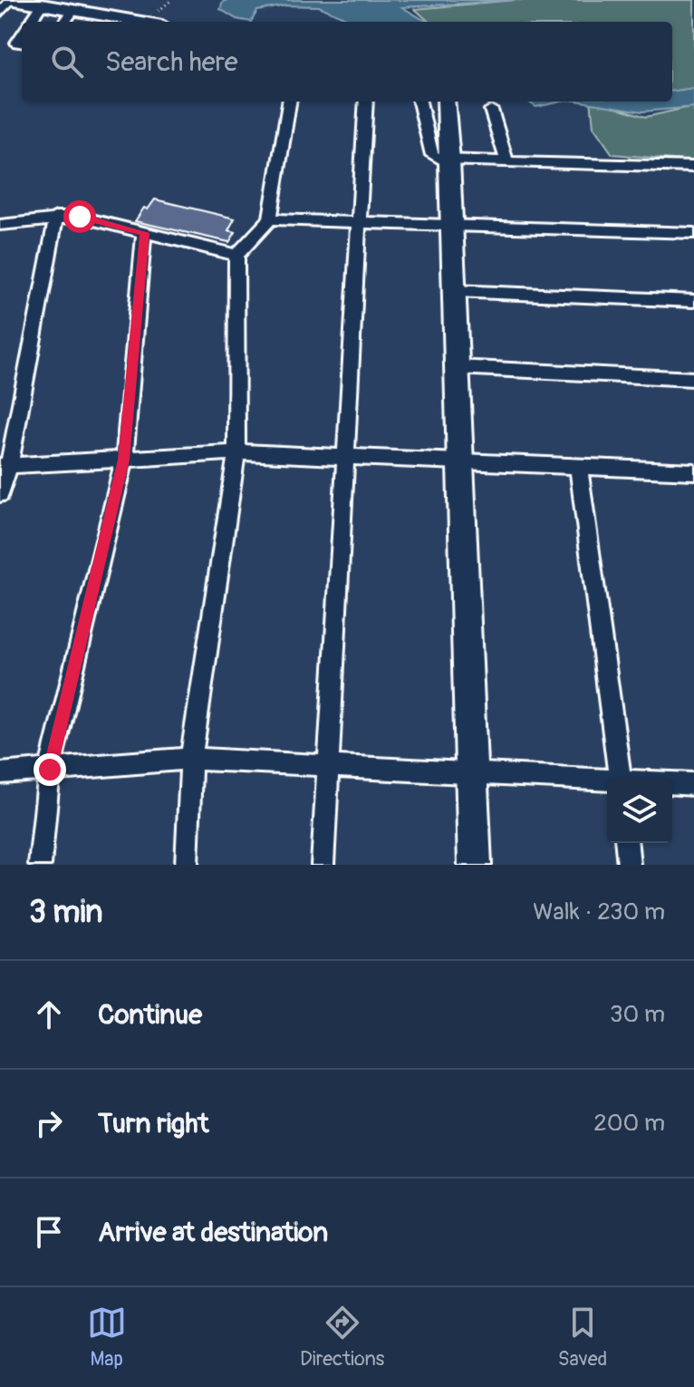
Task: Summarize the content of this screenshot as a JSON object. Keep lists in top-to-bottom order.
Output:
{
  "page": {
    "search": "Search here",
    "heading": ["3 min", "Walk · 230 m"],
    "list": [
      ["Continue", "30 m"],
      ["Turn right", "200 m"],
      "Arrive at destination"
    ],
    "nav": ["Map", "Directions", "Saved"]
  }
}
